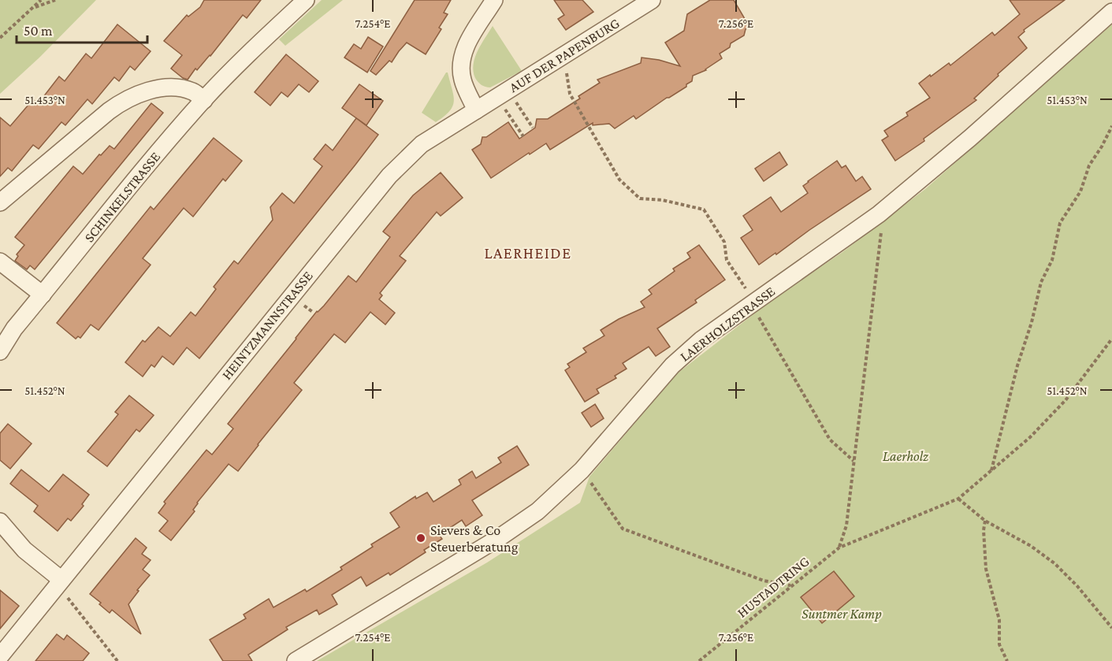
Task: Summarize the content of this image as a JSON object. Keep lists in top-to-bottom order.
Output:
{
  "streets": {
    "street": [
      "AUF DER PAPENBURG",
      "SCHINKELSTRASSE",
      "LAERHOLZSTRASSE",
      "HEINTZMANNSTRASSE"
    ],
    "path": ["HUSTADTRING"]
  },
  "crossings": [
    ["AUF DER PAPENBURG", "HEINTZMANNSTRASSE"]
  ],
  "districts": ["LAERHEIDE"],
  "parks": ["Laerholz", "Suntmer Kamp"],
  "places": ["Sievers & Co Steuerberatung"],
  "scale_bar": "50 m",
  "coordinates": [
    "7.254°E",
    "7.256°E",
    "51.453°N",
    "51.452°N"
  ]
}
